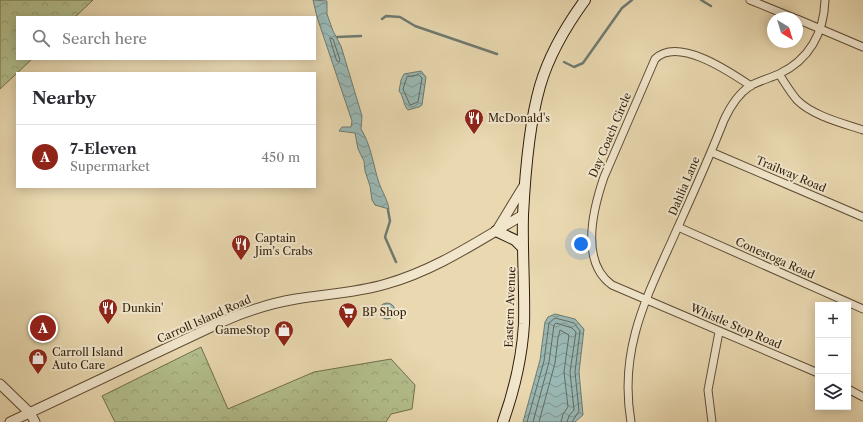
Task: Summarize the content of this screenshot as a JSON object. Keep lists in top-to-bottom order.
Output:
{
  "streets": {
    "main road": ["Eastern Avenue"],
    "street": [
      "Day Coach Circle",
      "Trailway Road",
      "Dahlia Lane",
      "Conestoga Road",
      "Carroll Island Road",
      "Whistle Stop Road"
    ]
  },
  "crossings": [
    ["Day Coach Circle", "Dahlia Lane"],
    ["Day Coach Circle", "Whistle Stop Road"],
    ["Trailway Road", "Dahlia Lane"],
    ["Dahlia Lane", "Conestoga Road"],
    ["Dahlia Lane", "Whistle Stop Road"],
    ["Eastern Avenue", "Carroll Island Road"]
  ],
  "places": {
    "restaurant": ["McDonald's", "Captain Jim’s Crabs", "Dunkin'"],
    "supermarket": ["BP Shop"],
    "shop": ["GameStop", "Carroll Island Auto Care"]
  },
  "north": "bottom right",
  "page": {
    "search": "Search here",
    "heading": "Nearby",
    "list": [
      {
        "mark": "A",
        "name": "7-Eleven",
        "note": "Supermarket",
        "value": "450 m"
      }
    ],
    "map_buttons": ["+", "−"],
    "pins": "A"
  }
}
